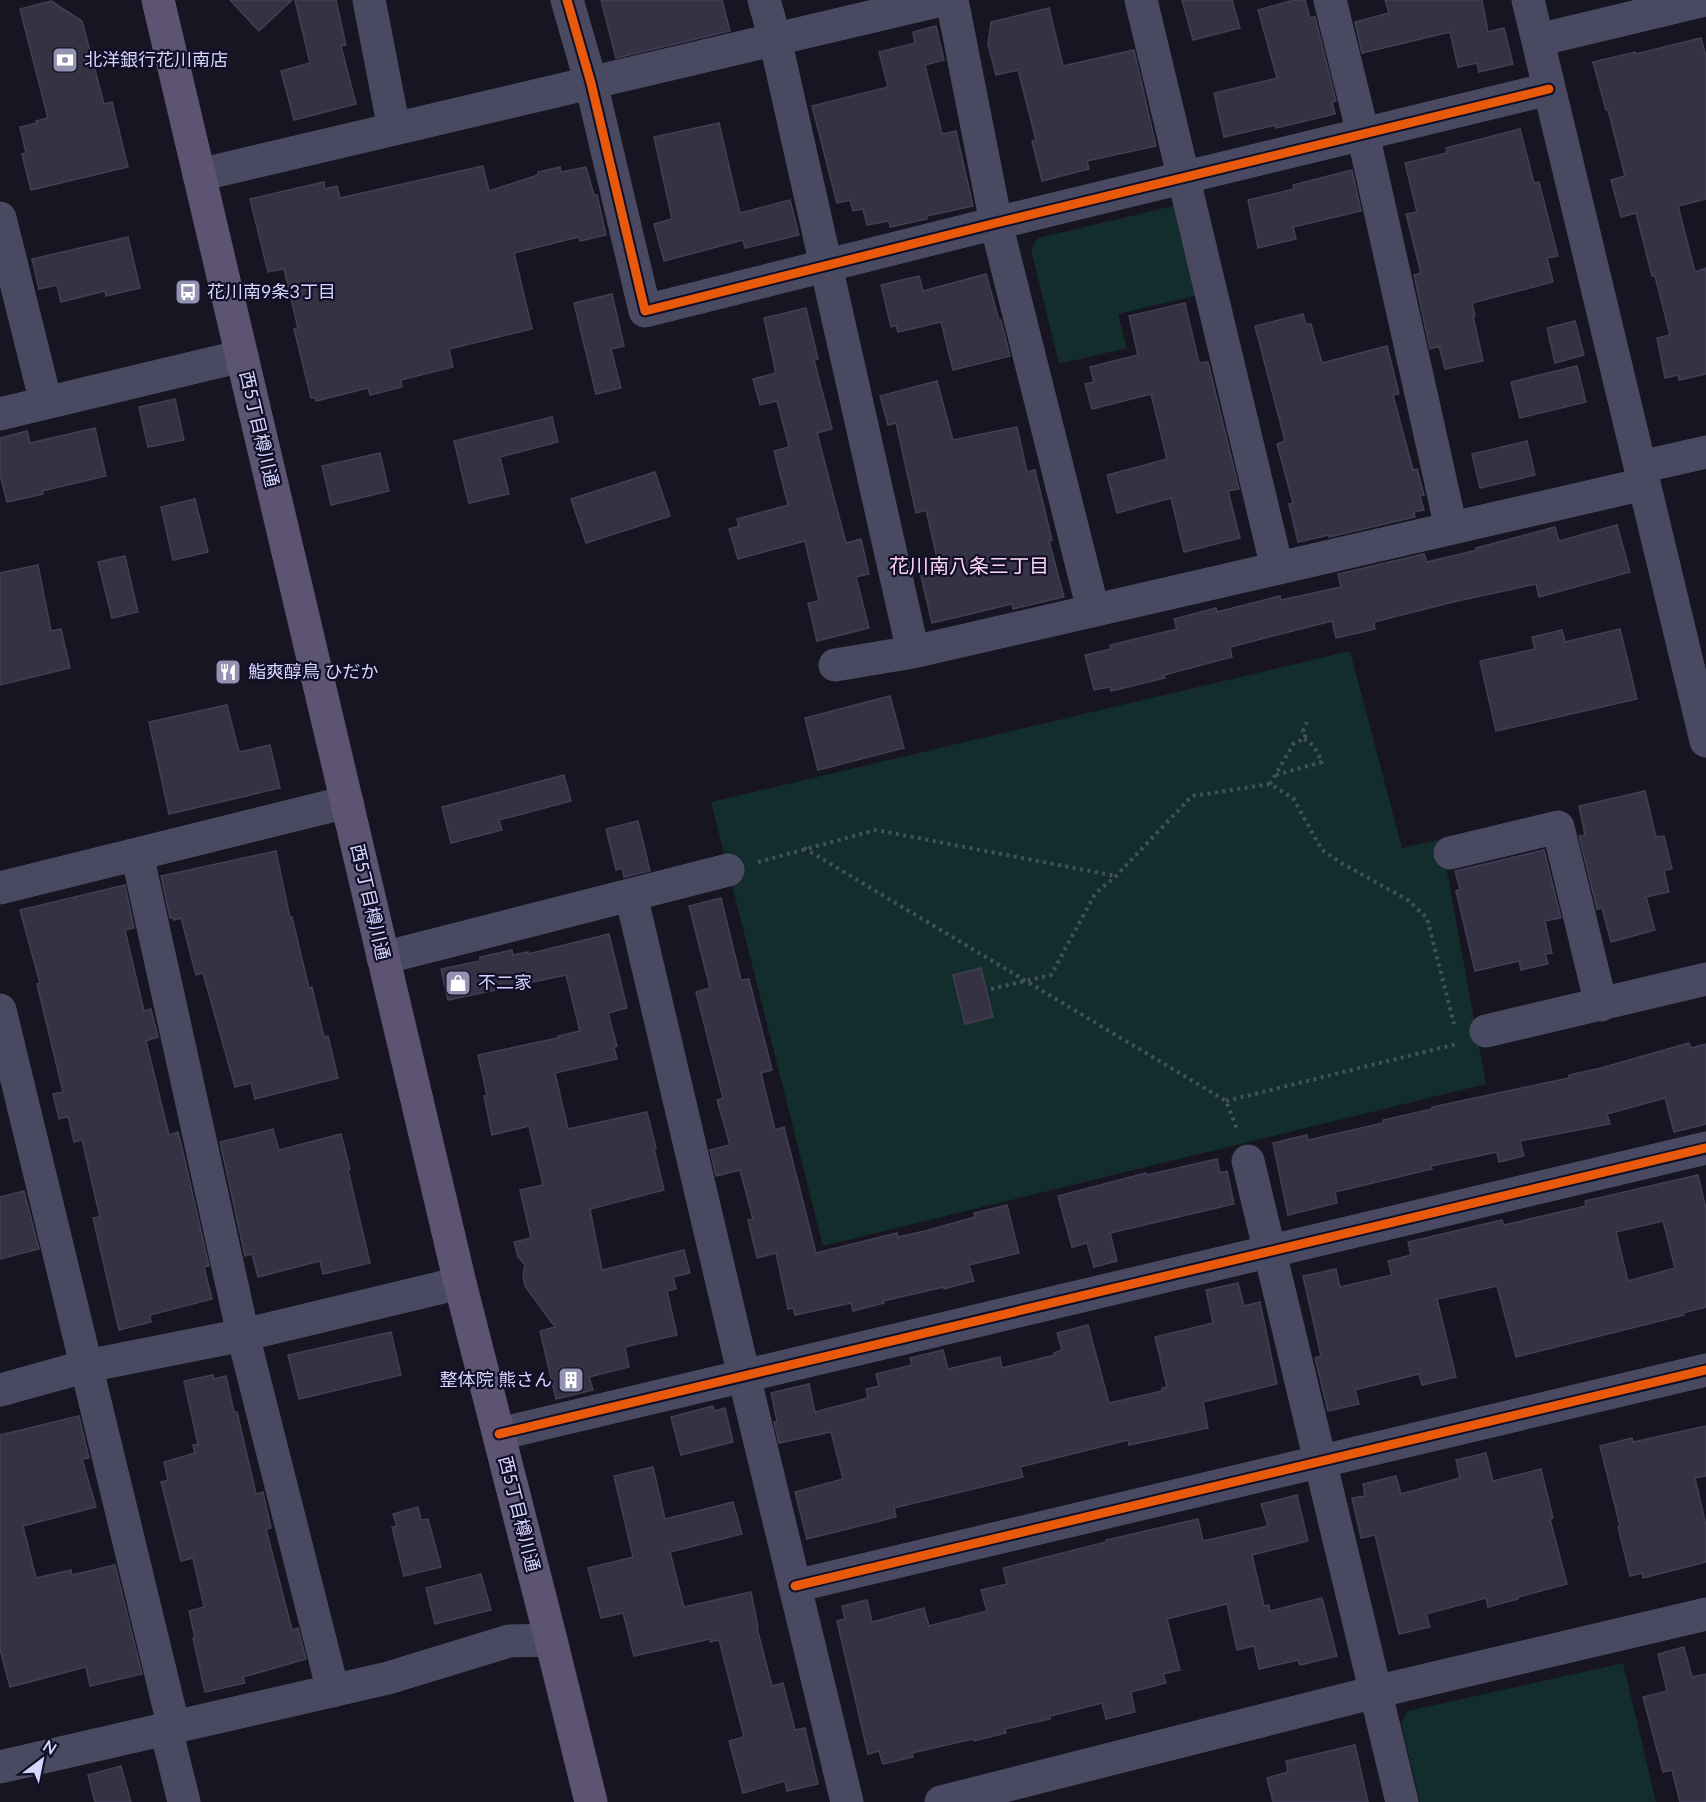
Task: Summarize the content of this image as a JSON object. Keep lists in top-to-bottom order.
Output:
{
  "streets": {
    "main road": ["西5丁目樽川通"]
  },
  "districts": ["花川南八条三丁目"],
  "places": {
    "bank": ["北洋銀行花川南店"],
    "bus stop": ["花川南9条3丁目"],
    "restaurant": ["鮨爽醇鳥 ひだか"],
    "shop": ["不二家"],
    "building": ["整体院 熊さん"]
  },
  "north": "top right"
}
